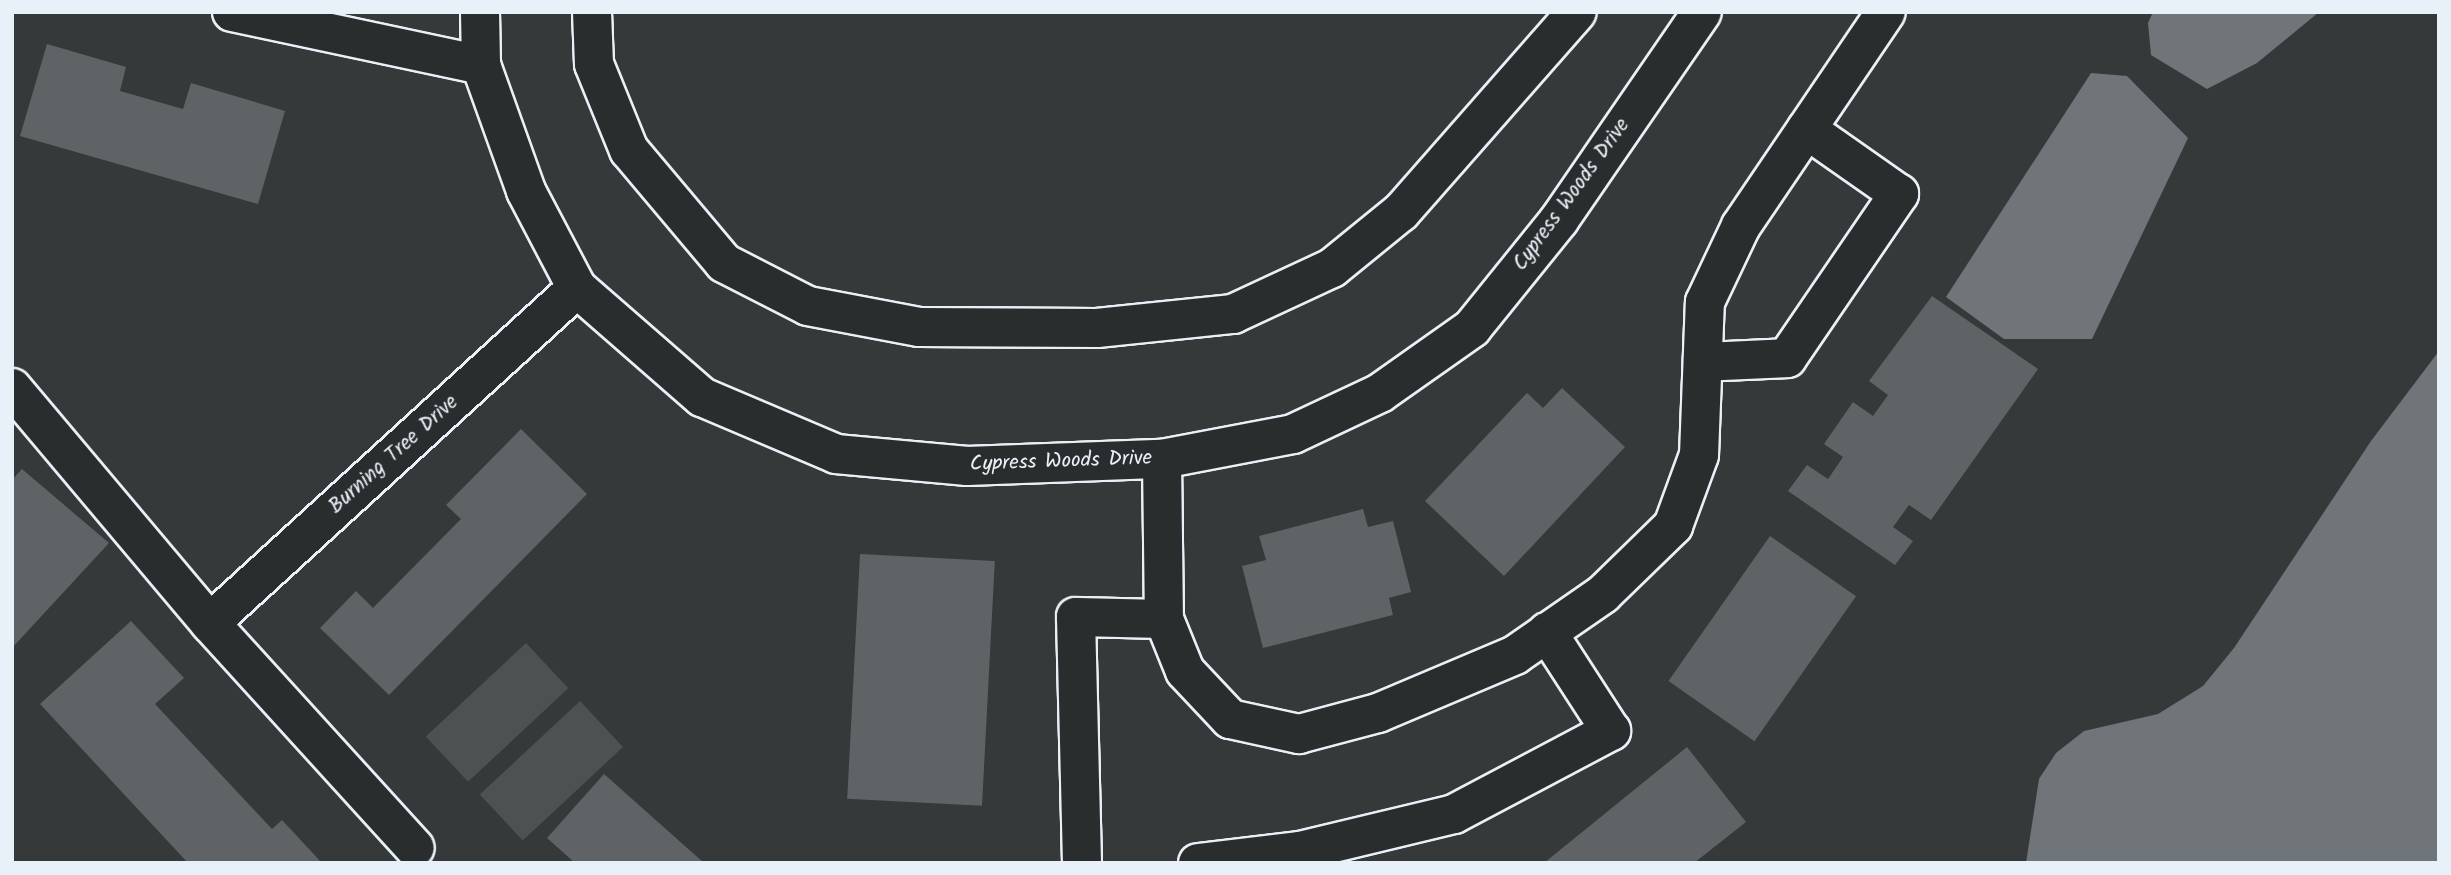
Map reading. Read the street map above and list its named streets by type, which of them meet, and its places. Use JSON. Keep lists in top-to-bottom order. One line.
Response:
{"streets":{"street":["Cypress Woods Drive","Burning Tree Drive"]},"crossings":[["Cypress Woods Drive","Burning Tree Drive"]]}
